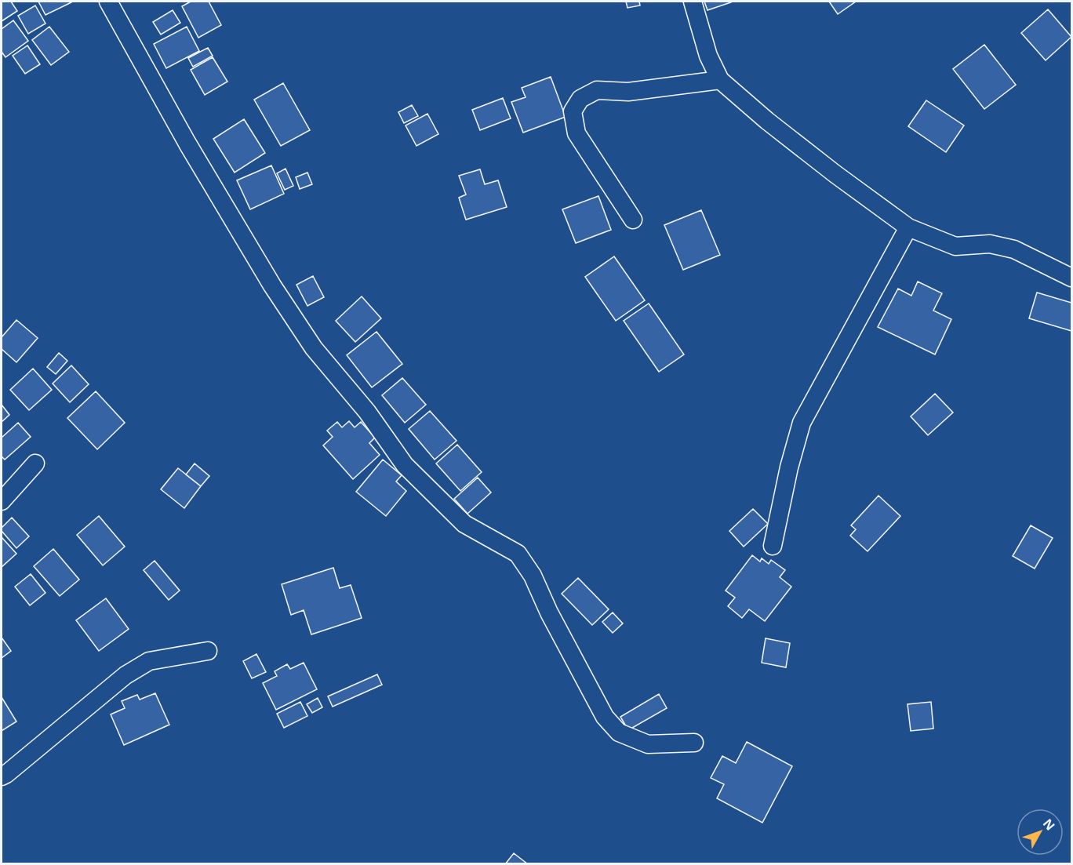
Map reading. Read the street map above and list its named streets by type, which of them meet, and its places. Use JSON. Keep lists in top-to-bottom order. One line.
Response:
{"north":"top right"}
